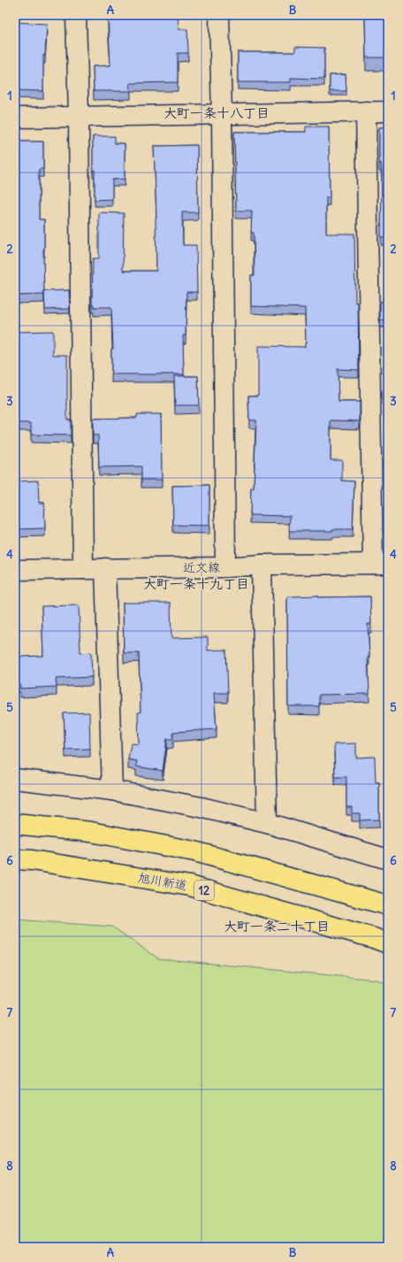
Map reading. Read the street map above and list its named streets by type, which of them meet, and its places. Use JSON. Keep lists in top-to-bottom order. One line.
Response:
{"streets":{"highway":["旭川新道","12"],"street":["近文線"]},"districts":["大町一条十八丁目","大町一条十九丁目","大町一条二十丁目"],"grid":{"columns":["A","B"],"rows":["1","2","3","4","5","6","7","8"]}}
